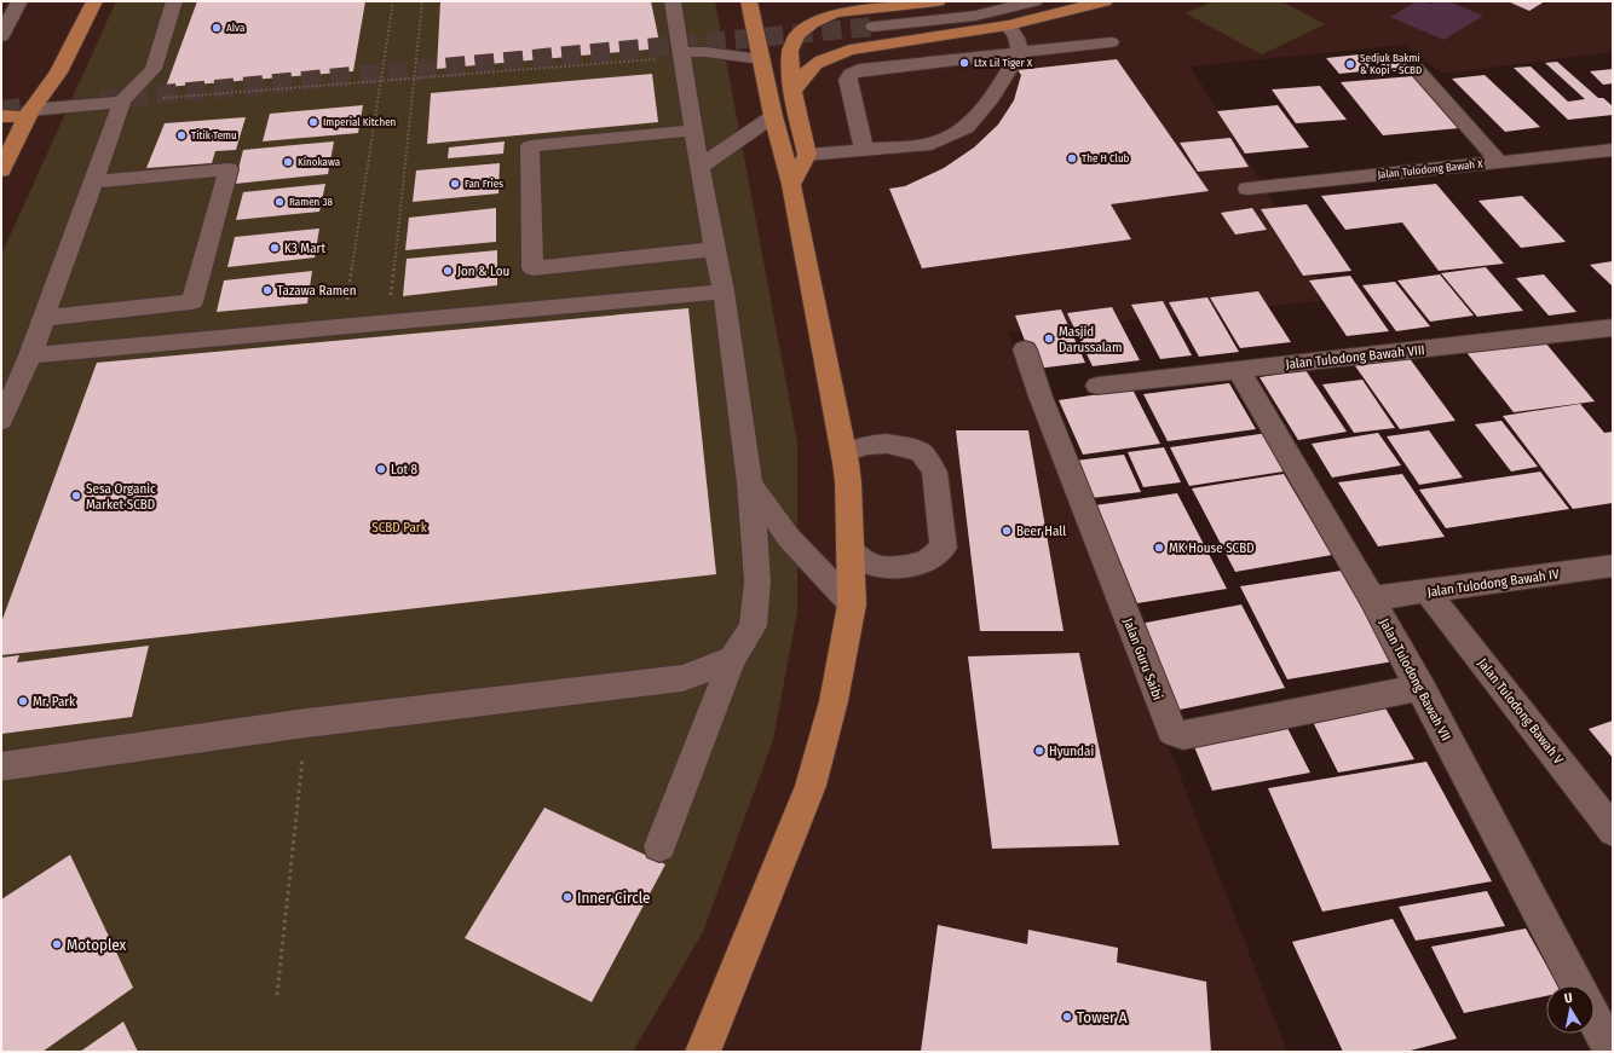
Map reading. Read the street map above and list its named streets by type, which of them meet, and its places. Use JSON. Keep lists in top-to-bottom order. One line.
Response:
{"streets":{"street":["Jalan Tulodong Bawah X","Jalan Tulodong Bawah VIII","Jalan Tulodong Bawah IV","Jalan Guru Saibi","Jalan Tulodong Bawah VII","Jalan Tulodong Bawah V"]},"crossings":[["Jalan Tulodong Bawah VIII","Jalan Tulodong Bawah VII"],["Jalan Tulodong Bawah IV","Jalan Tulodong Bawah VII"],["Jalan Tulodong Bawah IV","Jalan Tulodong Bawah V"],["Jalan Guru Saibi","Jalan Tulodong Bawah VII"]],"parks":["SCBD Park"],"places":["Alva","Ltx Lil Tiger X","Sedjuk Bakmi & Kopi - SCBD","Imperial Kitchen","Titik Temu","The H Club","Kinokawa","Fan Fries","Ramen 38","K3 Mart","Jon & Lou","Tazawa Ramen","Masjid Darussalam","Lot 8","Sesa Organic Market SCBD","Beer Hall","MK House SCBD","Mr. Park","Hyundai","Inner Circle","Motoplex","Tower A"],"north":"top"}
